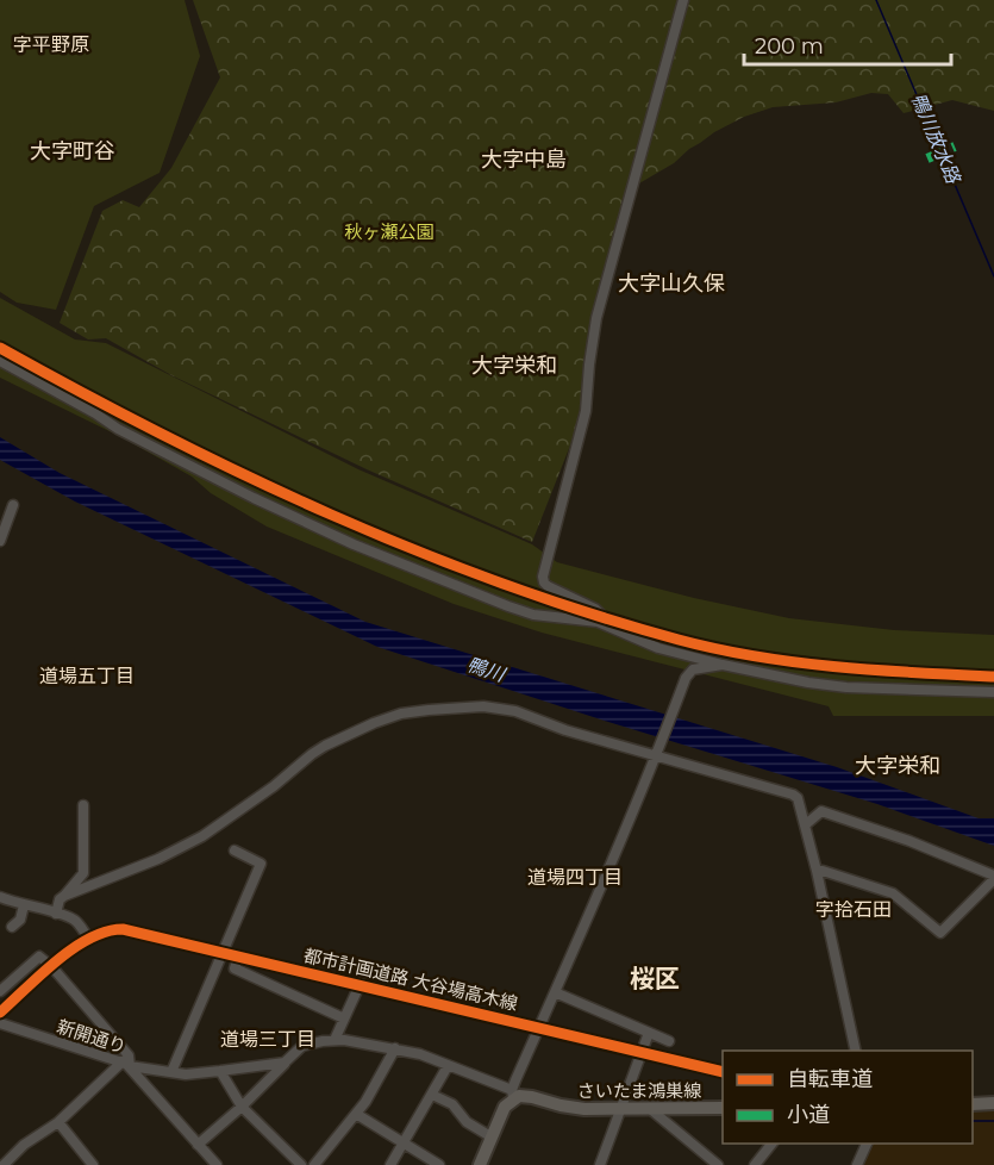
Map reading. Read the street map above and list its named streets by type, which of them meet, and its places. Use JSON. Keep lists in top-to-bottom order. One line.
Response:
{"streets":{"main road":["さいたま鴻巣線"],"street":["都市計画道路 大谷場高木線","新開通り"]},"districts":["字平野原","大字町谷","大字中島","大字山久保","大字栄和","道場五丁目","大字栄和","道場四丁目","字拾石田","桜区","道場三丁目"],"water":["鴨川放水路","鴨川"],"parks":["秋ヶ瀬公園"],"legend":["自転車道","小道"],"scale_bar":"200 m"}
